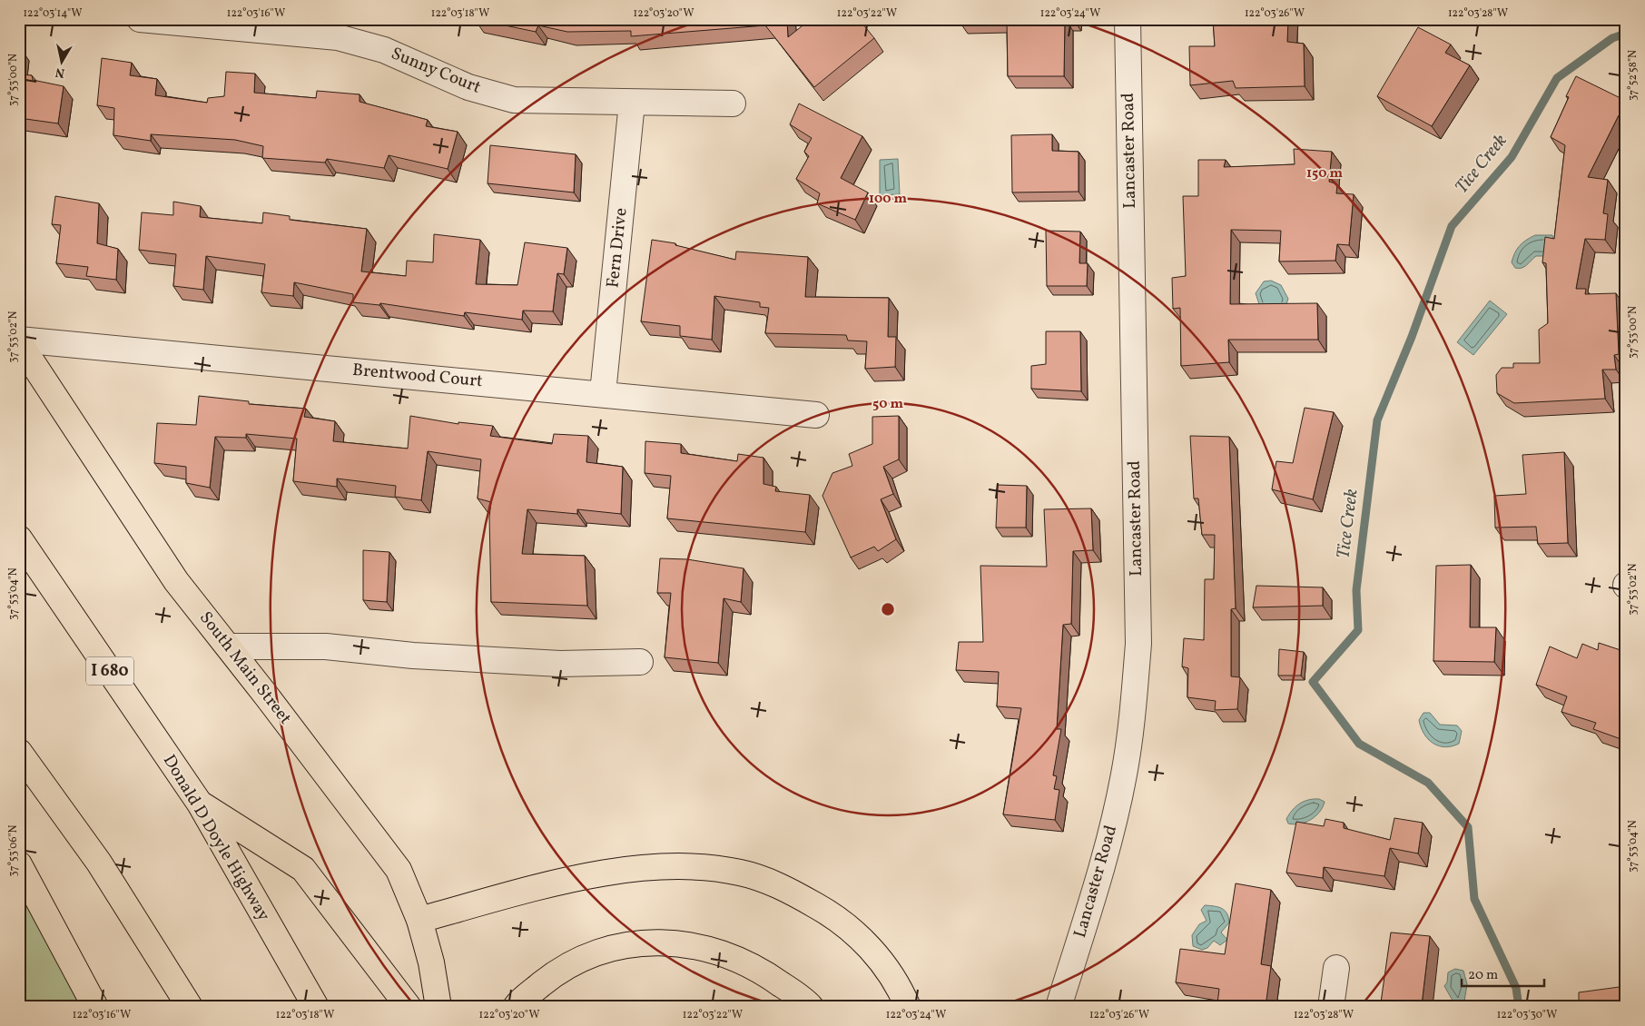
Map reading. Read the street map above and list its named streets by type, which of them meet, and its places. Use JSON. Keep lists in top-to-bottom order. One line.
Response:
{"streets":{"main road":["South Main Street","I 680","Donald D Doyle Highway"],"street":["Sunny Court","Lancaster Road","Fern Drive","Brentwood Court"]},"crossings":[["Sunny Court","Fern Drive"],["Fern Drive","Brentwood Court"],["Brentwood Court","South Main Street"]],"water":["Tice Creek"],"scale_bar":"20 m","north":"bottom","coordinates":["122°03'14\"W","122°03'16\"W","122°03'18\"W","122°03'20\"W","122°03'22\"W","122°03'24\"W","122°03'26\"W","122°03'28\"W","37°52'58\"N","37°53'00\"N","37°53'02\"N","37°53'04\"N","37°53'06\"N","122°03'30\"W"],"rings":["150 m","100 m","50 m"]}
